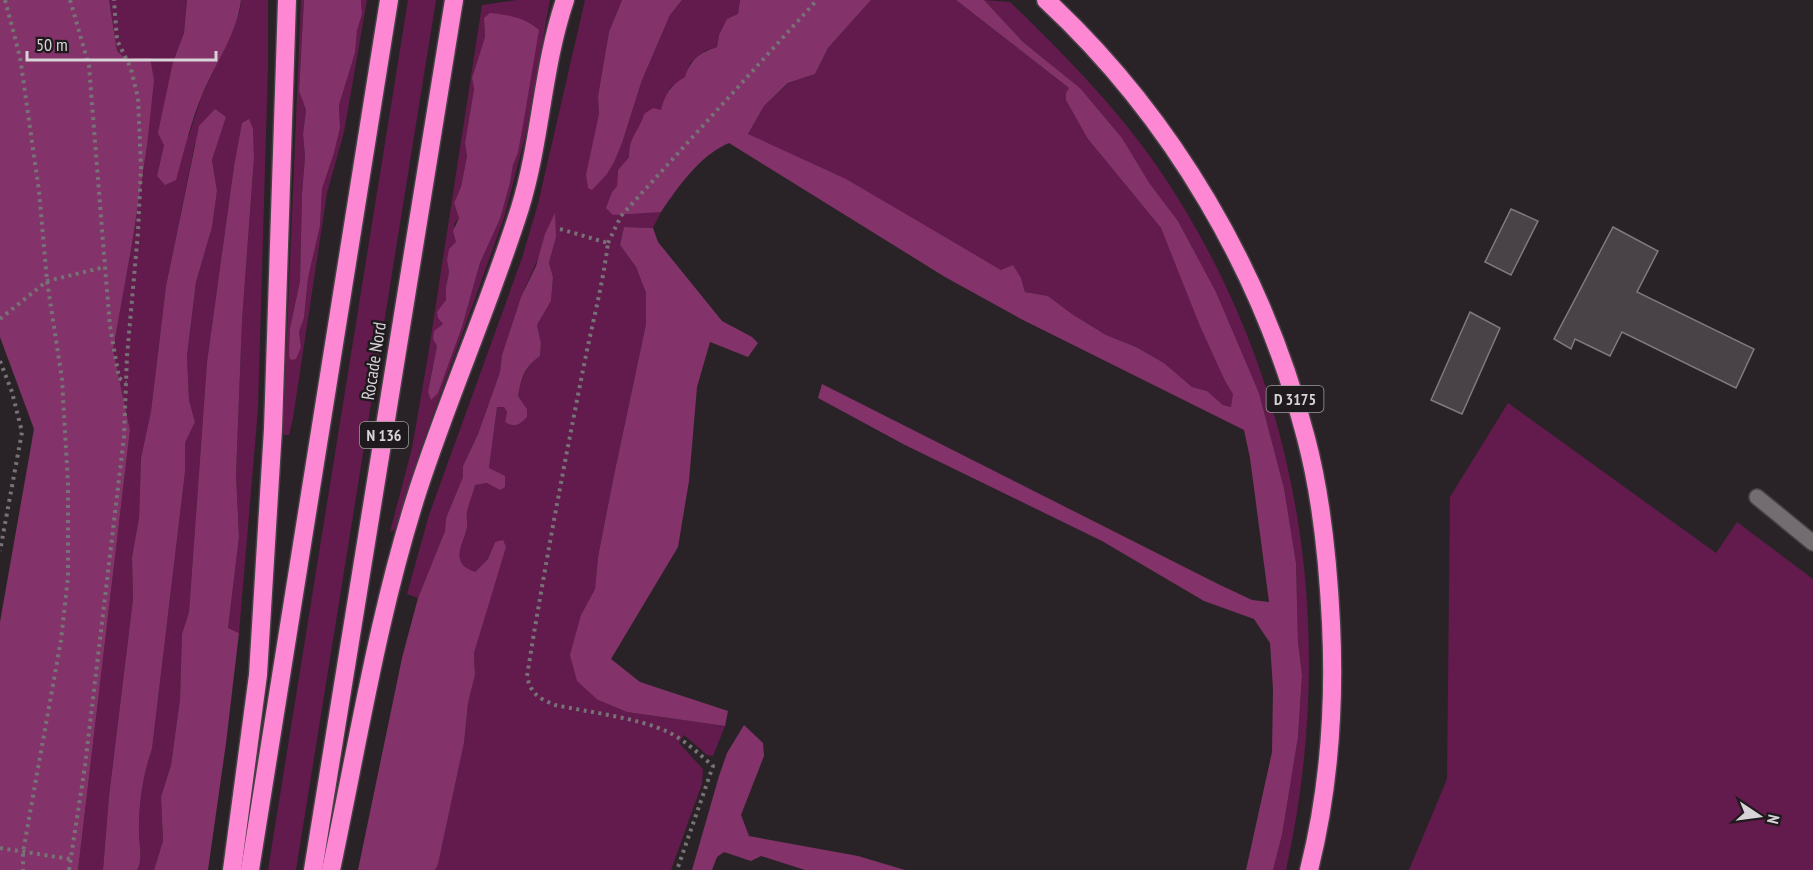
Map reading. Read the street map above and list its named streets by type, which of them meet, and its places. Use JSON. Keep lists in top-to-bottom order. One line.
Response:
{"streets":{"highway":["Rocade Nord","D 3175","N 136"]},"scale_bar":"50 m","north":"right"}
